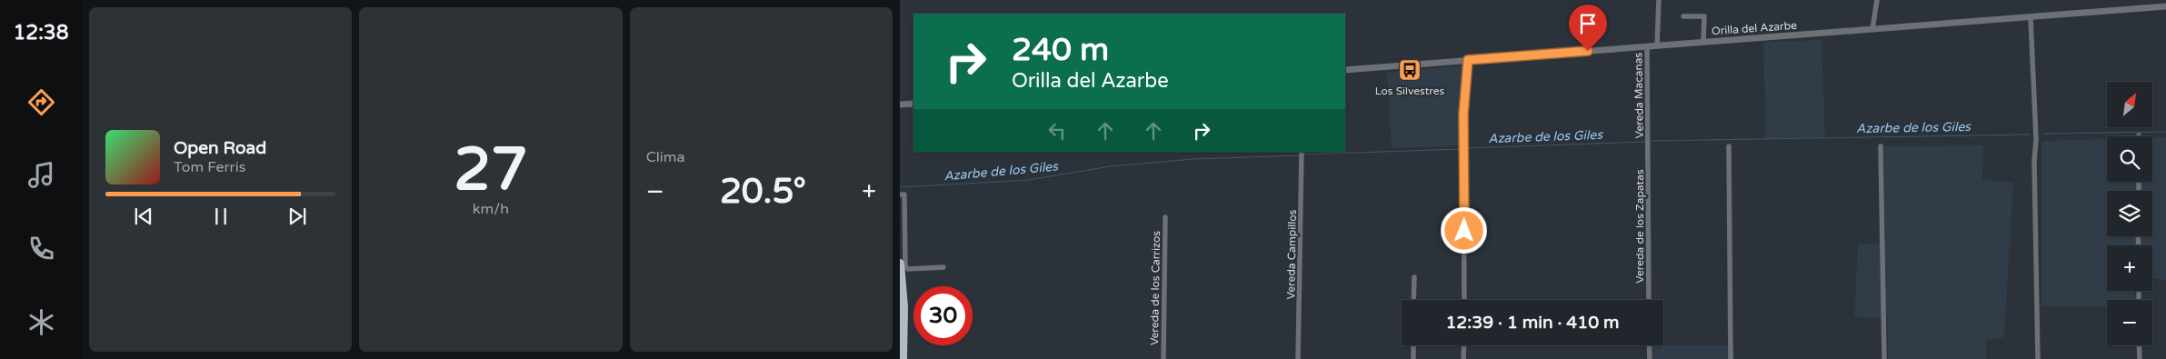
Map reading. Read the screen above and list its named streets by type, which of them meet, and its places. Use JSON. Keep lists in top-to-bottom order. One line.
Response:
{"streets":{"street":["Orilla del Azarbe","Vereda Macanas","Vereda de los Zapatas","Vereda Campillos","Vereda de los Carrizos"]},"crossings":[["Orilla del Azarbe","Vereda Macanas"],["Vereda Macanas","Vereda de los Zapatas"]],"water":["Azarbe de los Giles"],"places":{"bus stop":["Los Silvestres"]},"north":"top right","page":{"tabs":"12:38","tile":[["27","km/h"],"Clima"],"turn":["240 m","Orilla del Azarbe"],"map_buttons":["+","−"],"song":["Open Road","Tom Ferris"],"heat":["−","20.5°","+"],"limit":"30","trip":"12:39 · 1 min · 410 m"}}
